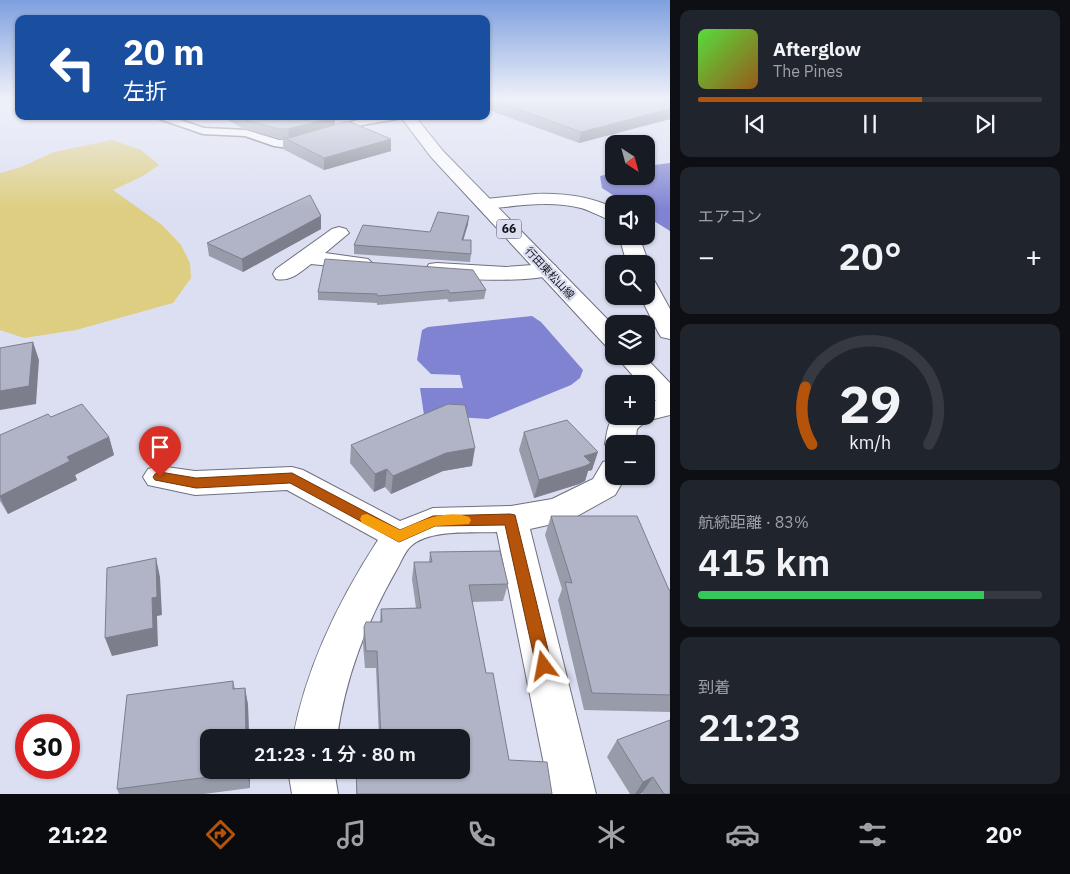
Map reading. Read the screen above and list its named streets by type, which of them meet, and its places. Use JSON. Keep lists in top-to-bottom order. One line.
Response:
{"streets":{"street":["66","行田東松山線"]},"north":"bottom right","page":{"turn":["20 m","左折"],"song":["Afterglow","The Pines"],"map_buttons":["+","−"],"tile":["エアコン",["航続距離 · 83%","415 km"],["到着","21:23"]],"heat":["−","20°","+"],"limit":"30","trip":"21:23 · 1 分 · 80 m","tabs":["21:22","20°"],"gauge":["29","km/h"]}}
